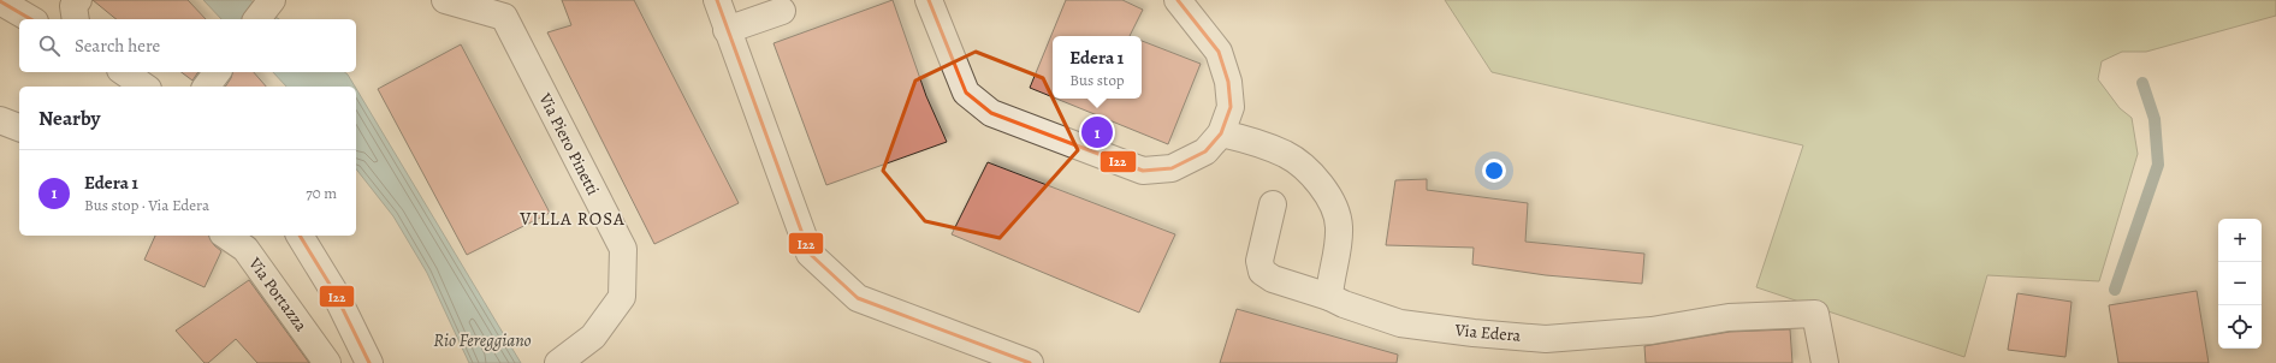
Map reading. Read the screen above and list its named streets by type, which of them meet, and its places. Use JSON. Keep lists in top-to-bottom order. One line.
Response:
{"streets":{"street":["Via Piero Pinetti","Via Portazza","Via Edera"]},"districts":["VILLA ROSA"],"water":["Rio Fereggiano"],"lines":["transit line I22"],"page":{"search":"Search here","popup":["Edera 1","Bus stop"],"heading":"Nearby","pins":"1","list":[{"mark":"1","name":"Edera 1","note":"Bus stop · Via Edera","value":"70 m"}],"map_buttons":["+","−"]}}
